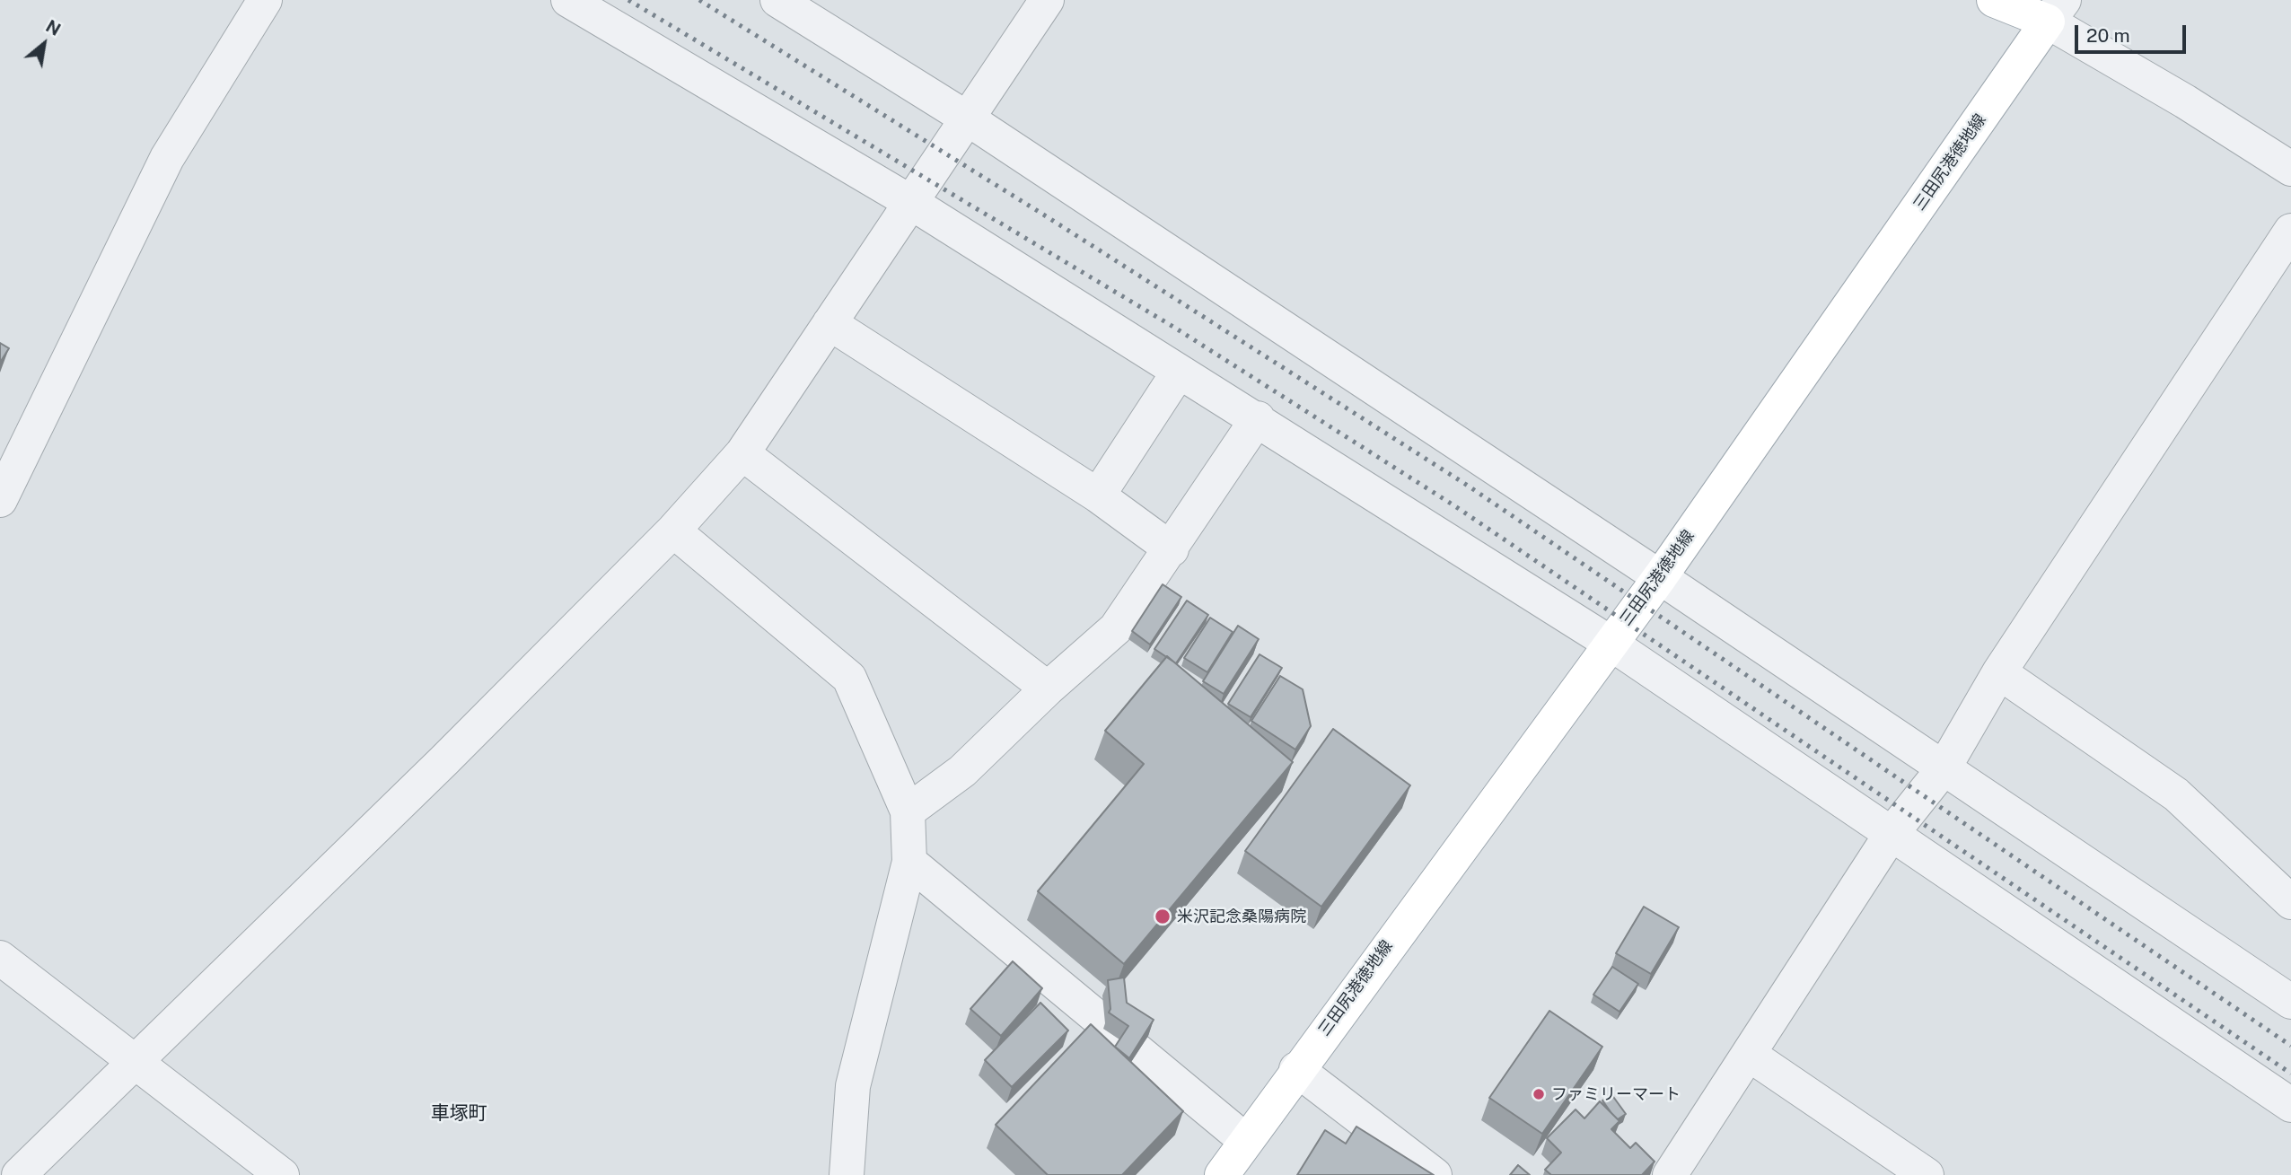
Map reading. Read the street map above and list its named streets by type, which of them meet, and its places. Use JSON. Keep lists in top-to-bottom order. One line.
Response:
{"streets":{"main road":["三田尻港徳地線"]},"districts":["車塚町"],"places":["米沢記念桑陽病院","ファミリーマート"],"scale_bar":"20 m","north":"top right"}
